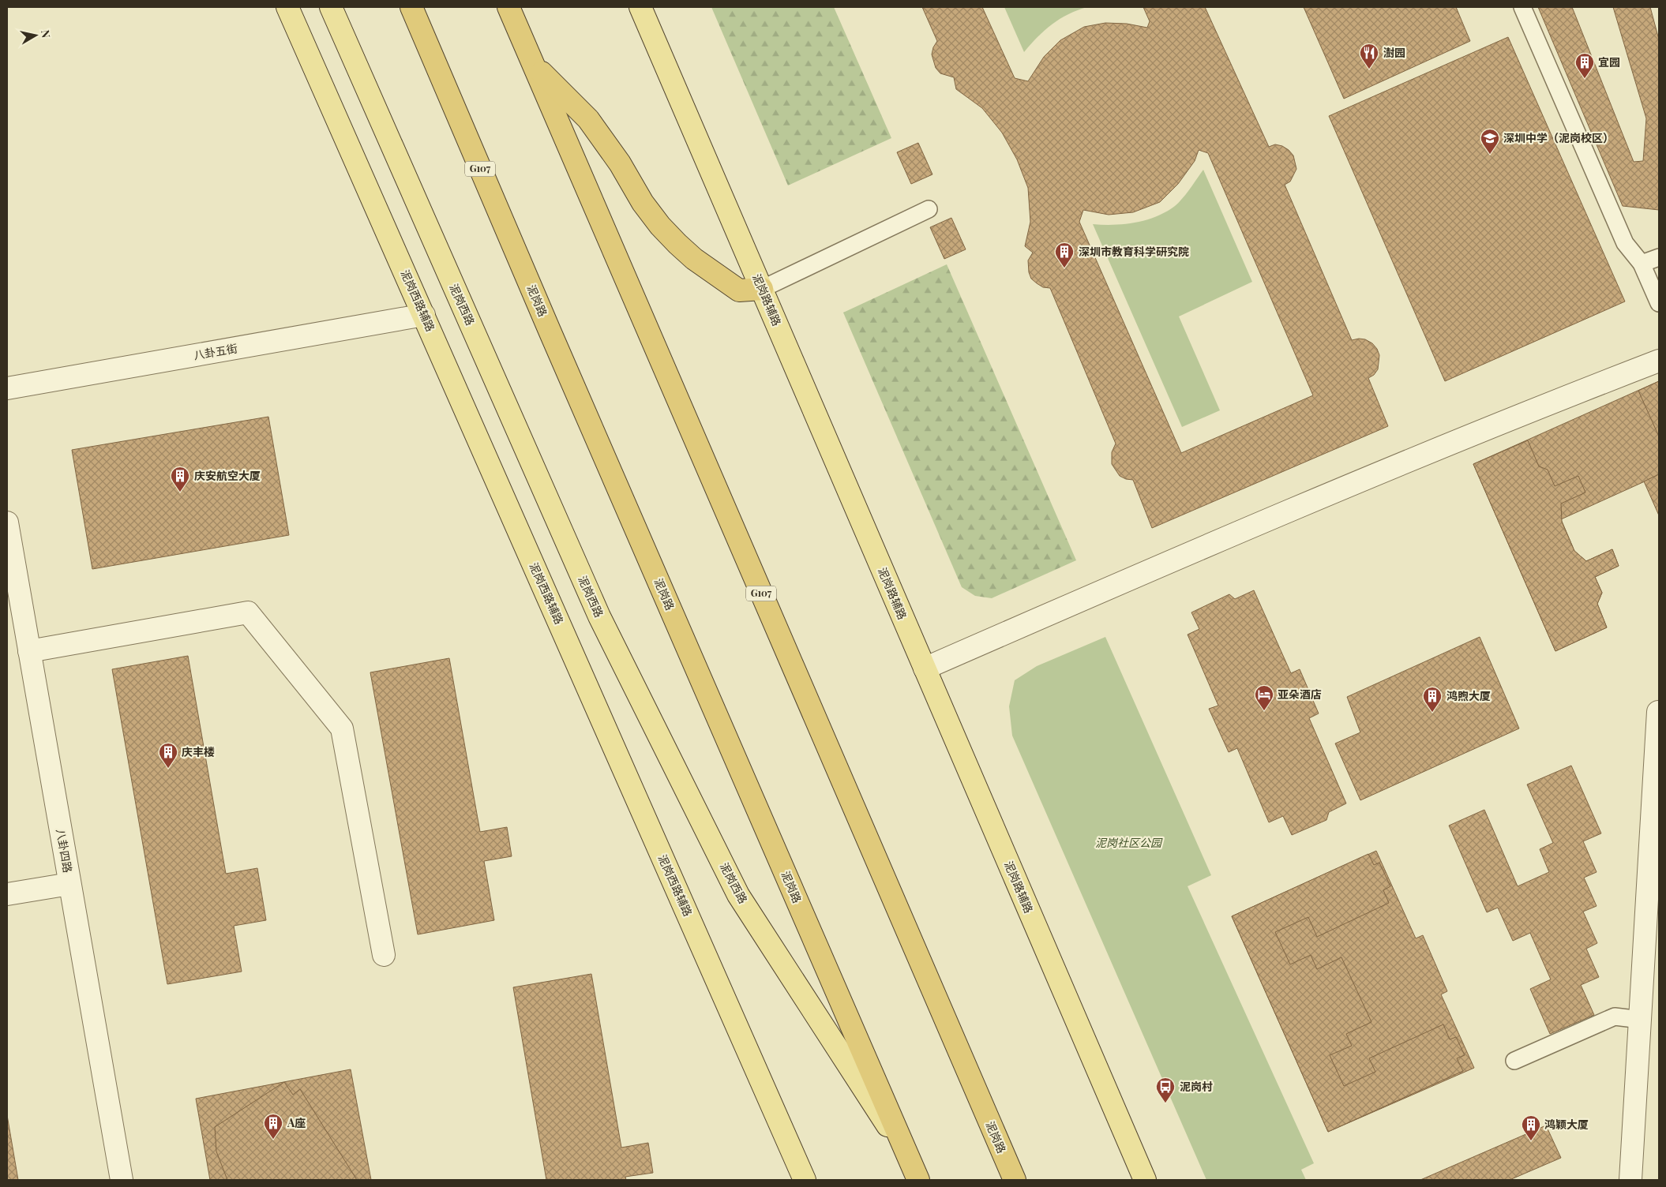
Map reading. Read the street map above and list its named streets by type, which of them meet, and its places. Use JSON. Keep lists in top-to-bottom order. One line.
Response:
{"streets":{"highway":["G107","泥岗路"],"main road":["泥岗路辅路","泥岗西路辅路","泥岗西路"],"street":["八卦五街","八卦四路"]},"crossings":[["泥岗西路辅路","八卦五街"],["泥岗路","泥岗西路"]],"parks":["泥岗社区公园"],"places":{"restaurant":["澍园"],"building":["宜园","深圳市教育科学研究院","庆安航空大厦","鸿煦大厦","庆丰楼","A座","鸿颖大厦"],"school or university":["深圳中学（泥岗校区）"],"hotel":["亚朵酒店"],"bus stop":["泥岗村"]},"north":"right"}
